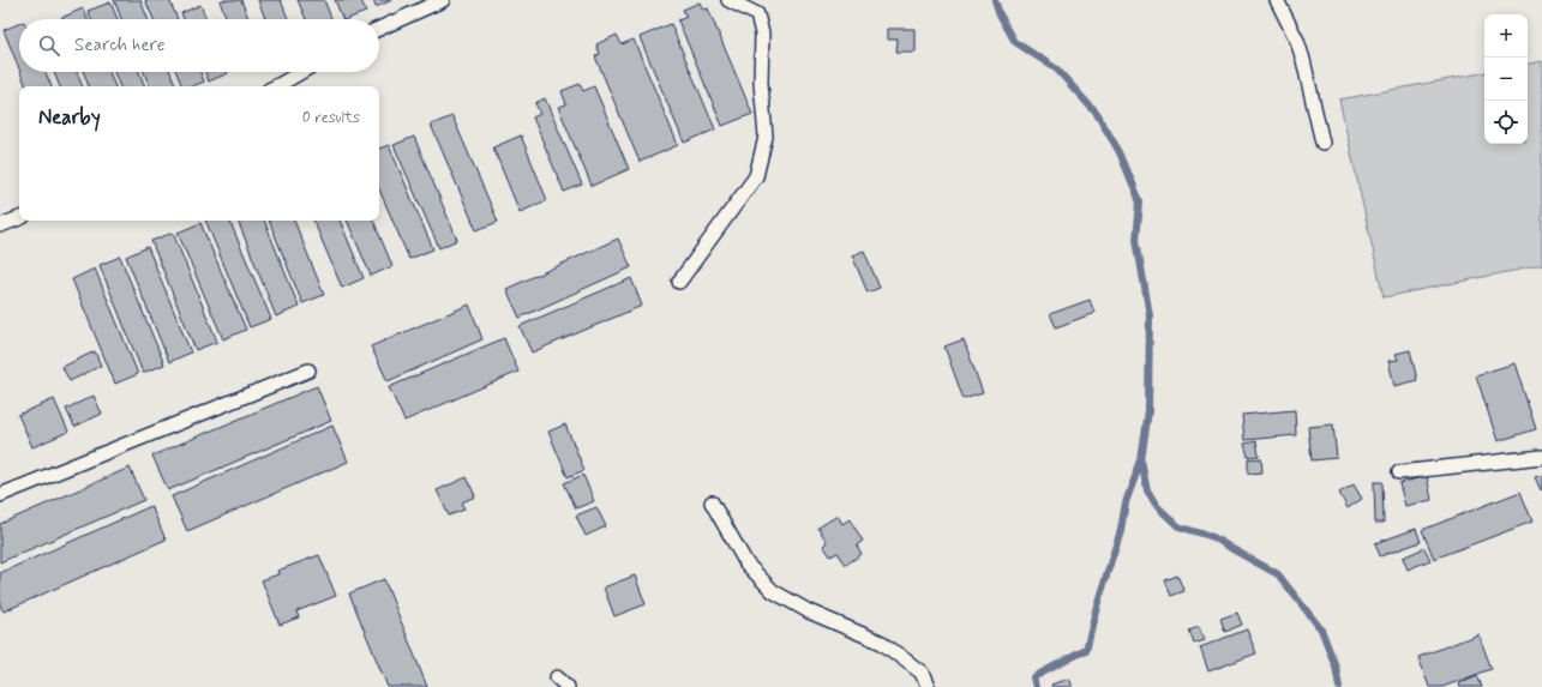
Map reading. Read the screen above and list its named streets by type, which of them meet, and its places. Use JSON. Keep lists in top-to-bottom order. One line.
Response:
{"page":{"map_buttons":["+","−"],"search":"Search here","heading":["Nearby","0 results"]}}
